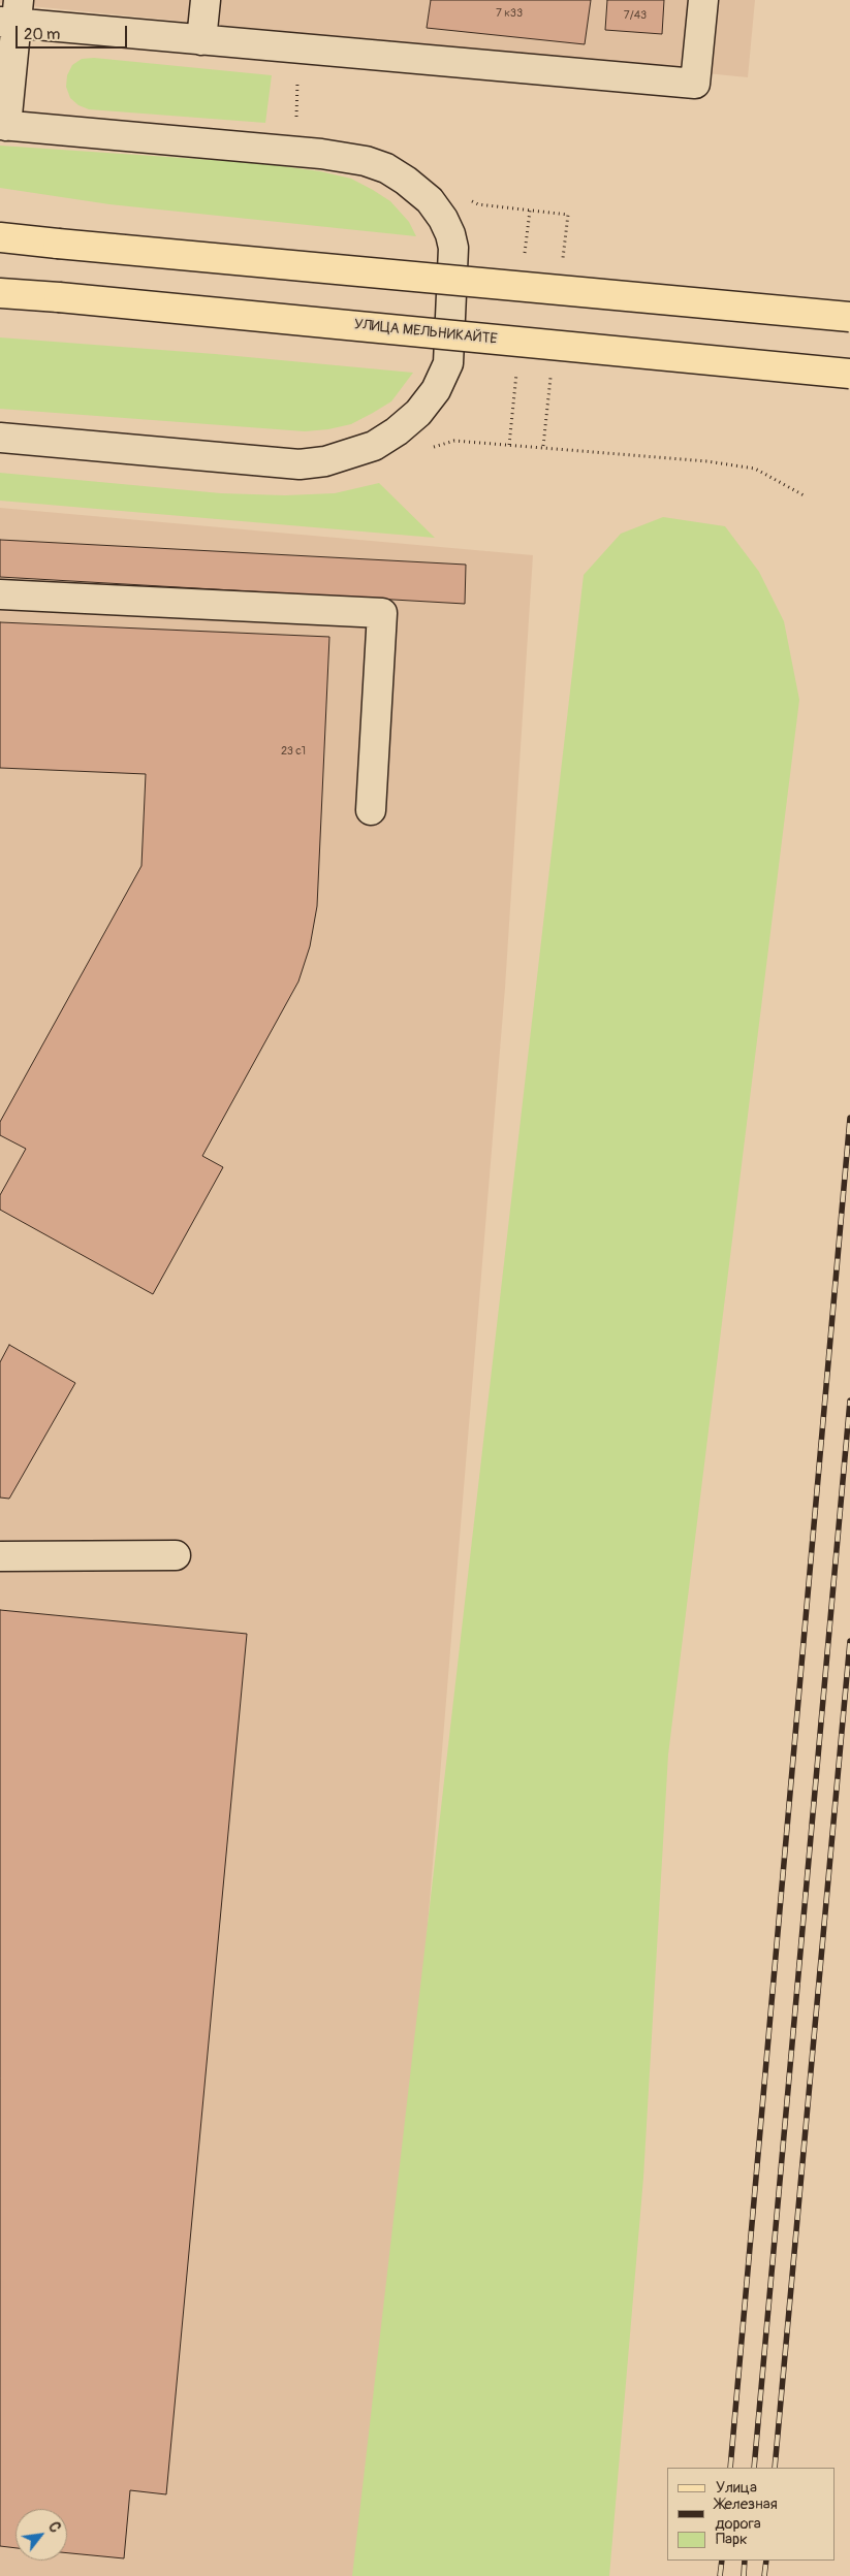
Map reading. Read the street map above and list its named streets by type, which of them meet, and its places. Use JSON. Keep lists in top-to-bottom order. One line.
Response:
{"streets":{"main road":["УЛИЦА МЕЛЬНИКАЙТЕ"]},"house_numbers":["7 к33","7/43","23 с1"],"legend":["Улица","Железная дорога","Парк"],"scale_bar":"20 m","north":"top right"}
